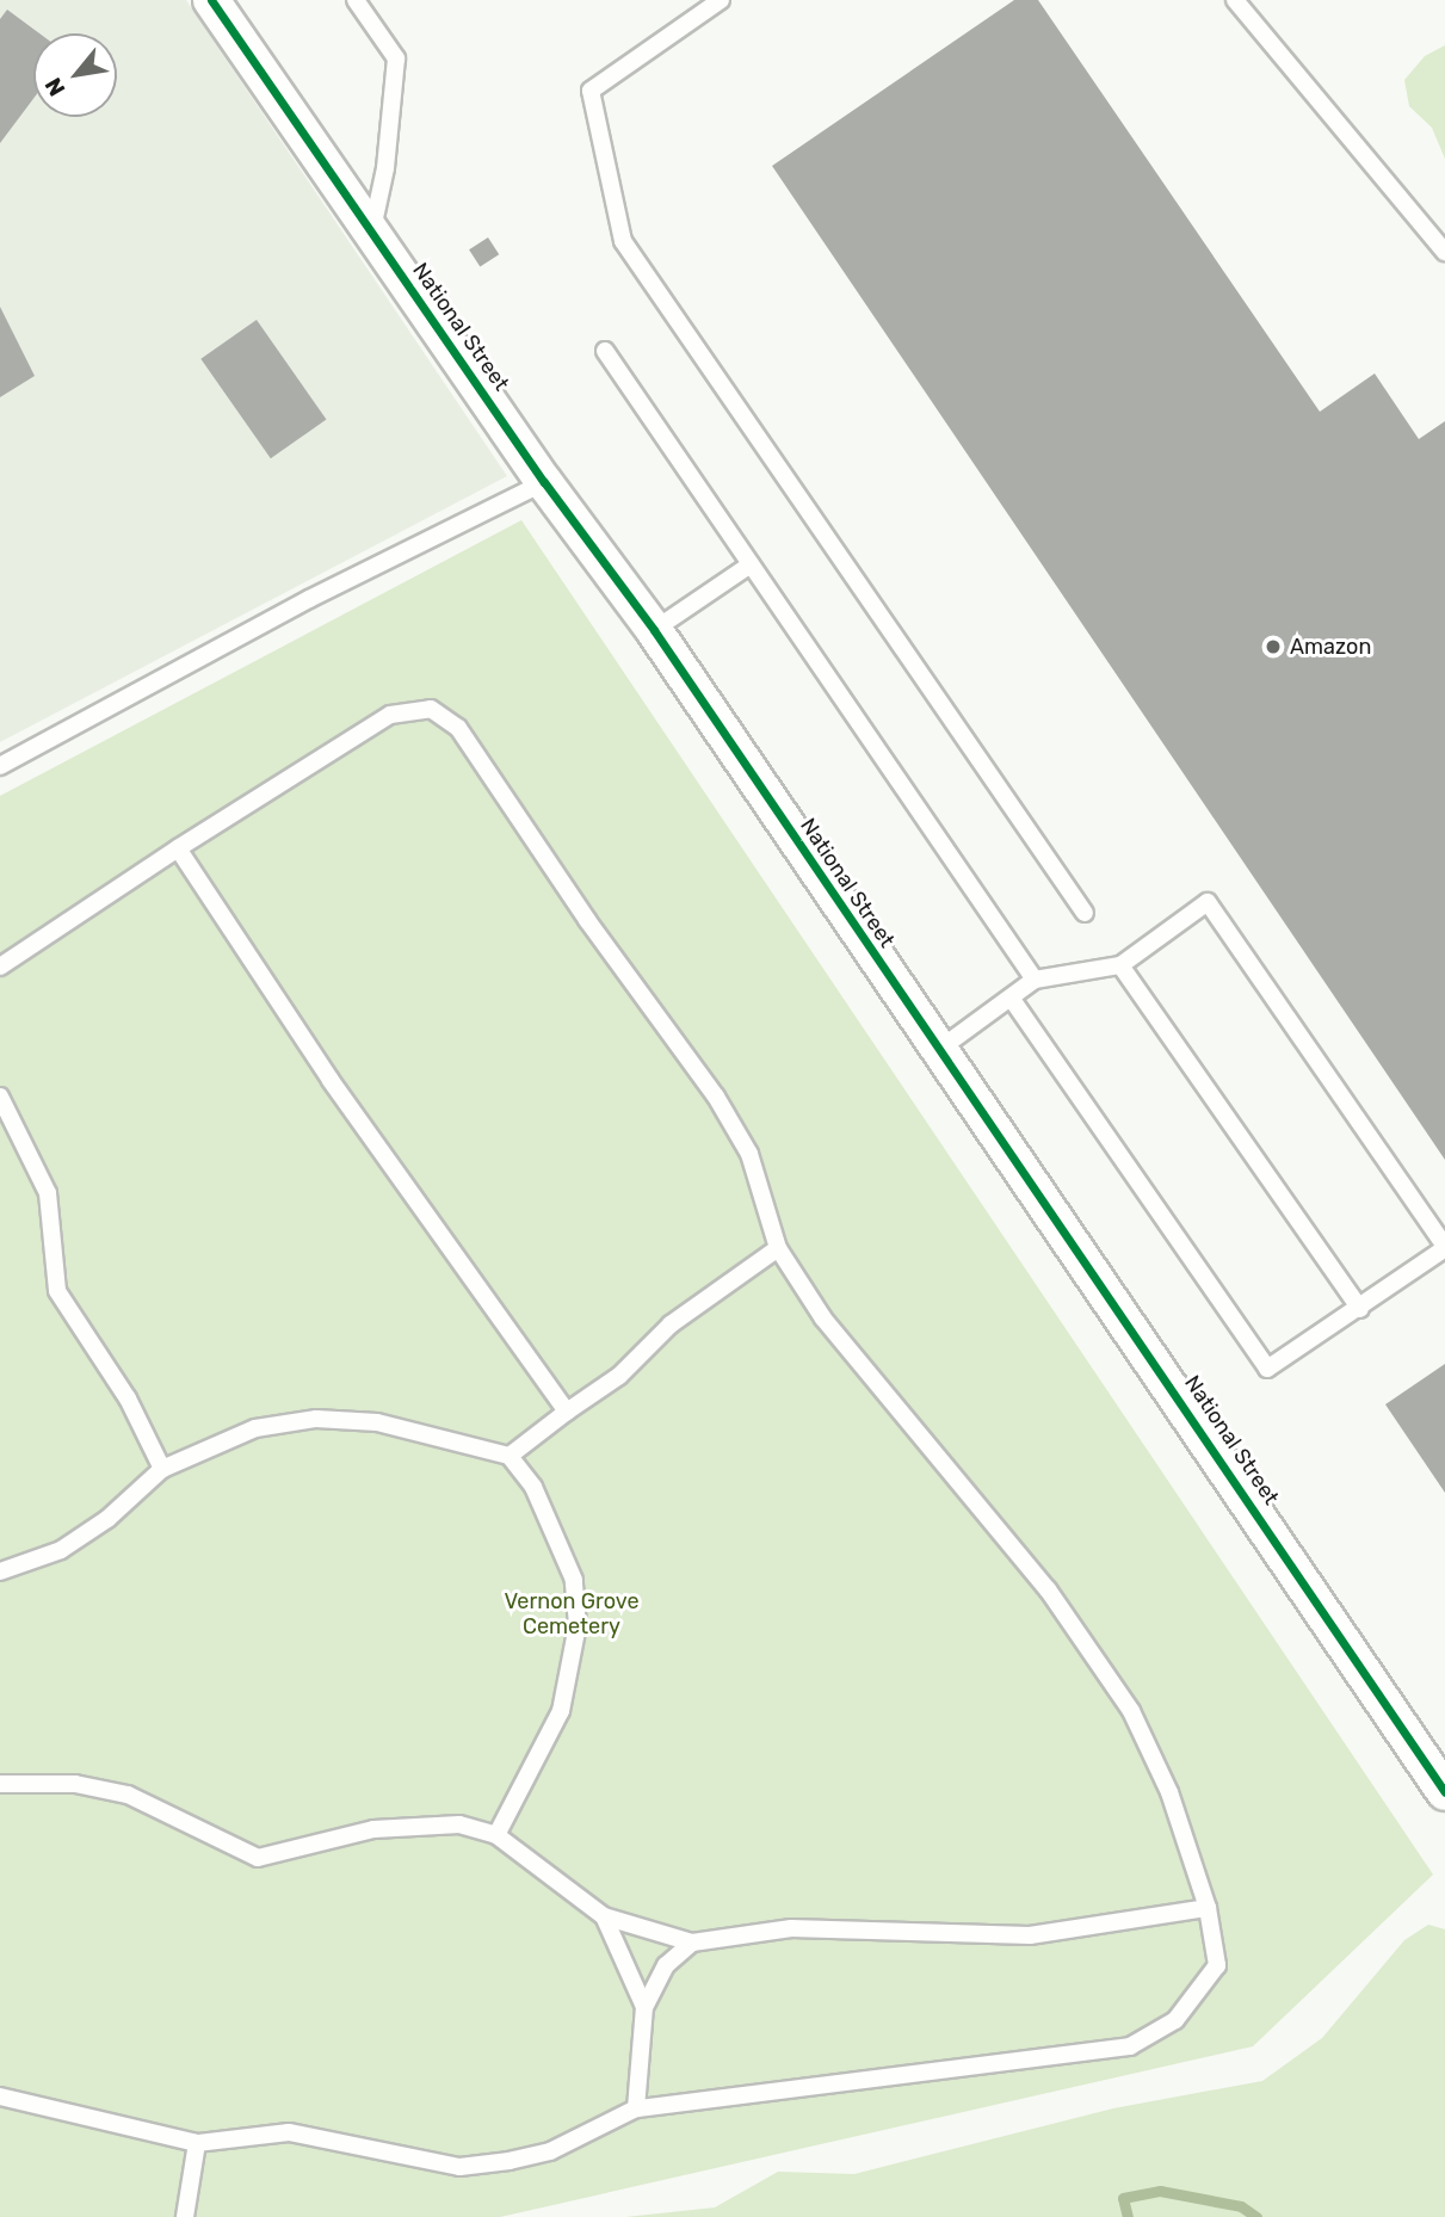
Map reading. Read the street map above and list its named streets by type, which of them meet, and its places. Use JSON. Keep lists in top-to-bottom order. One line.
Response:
{"streets":{"street":["National Street"]},"parks":["Vernon Grove Cemetery"],"places":["Amazon"],"north":"bottom left"}
